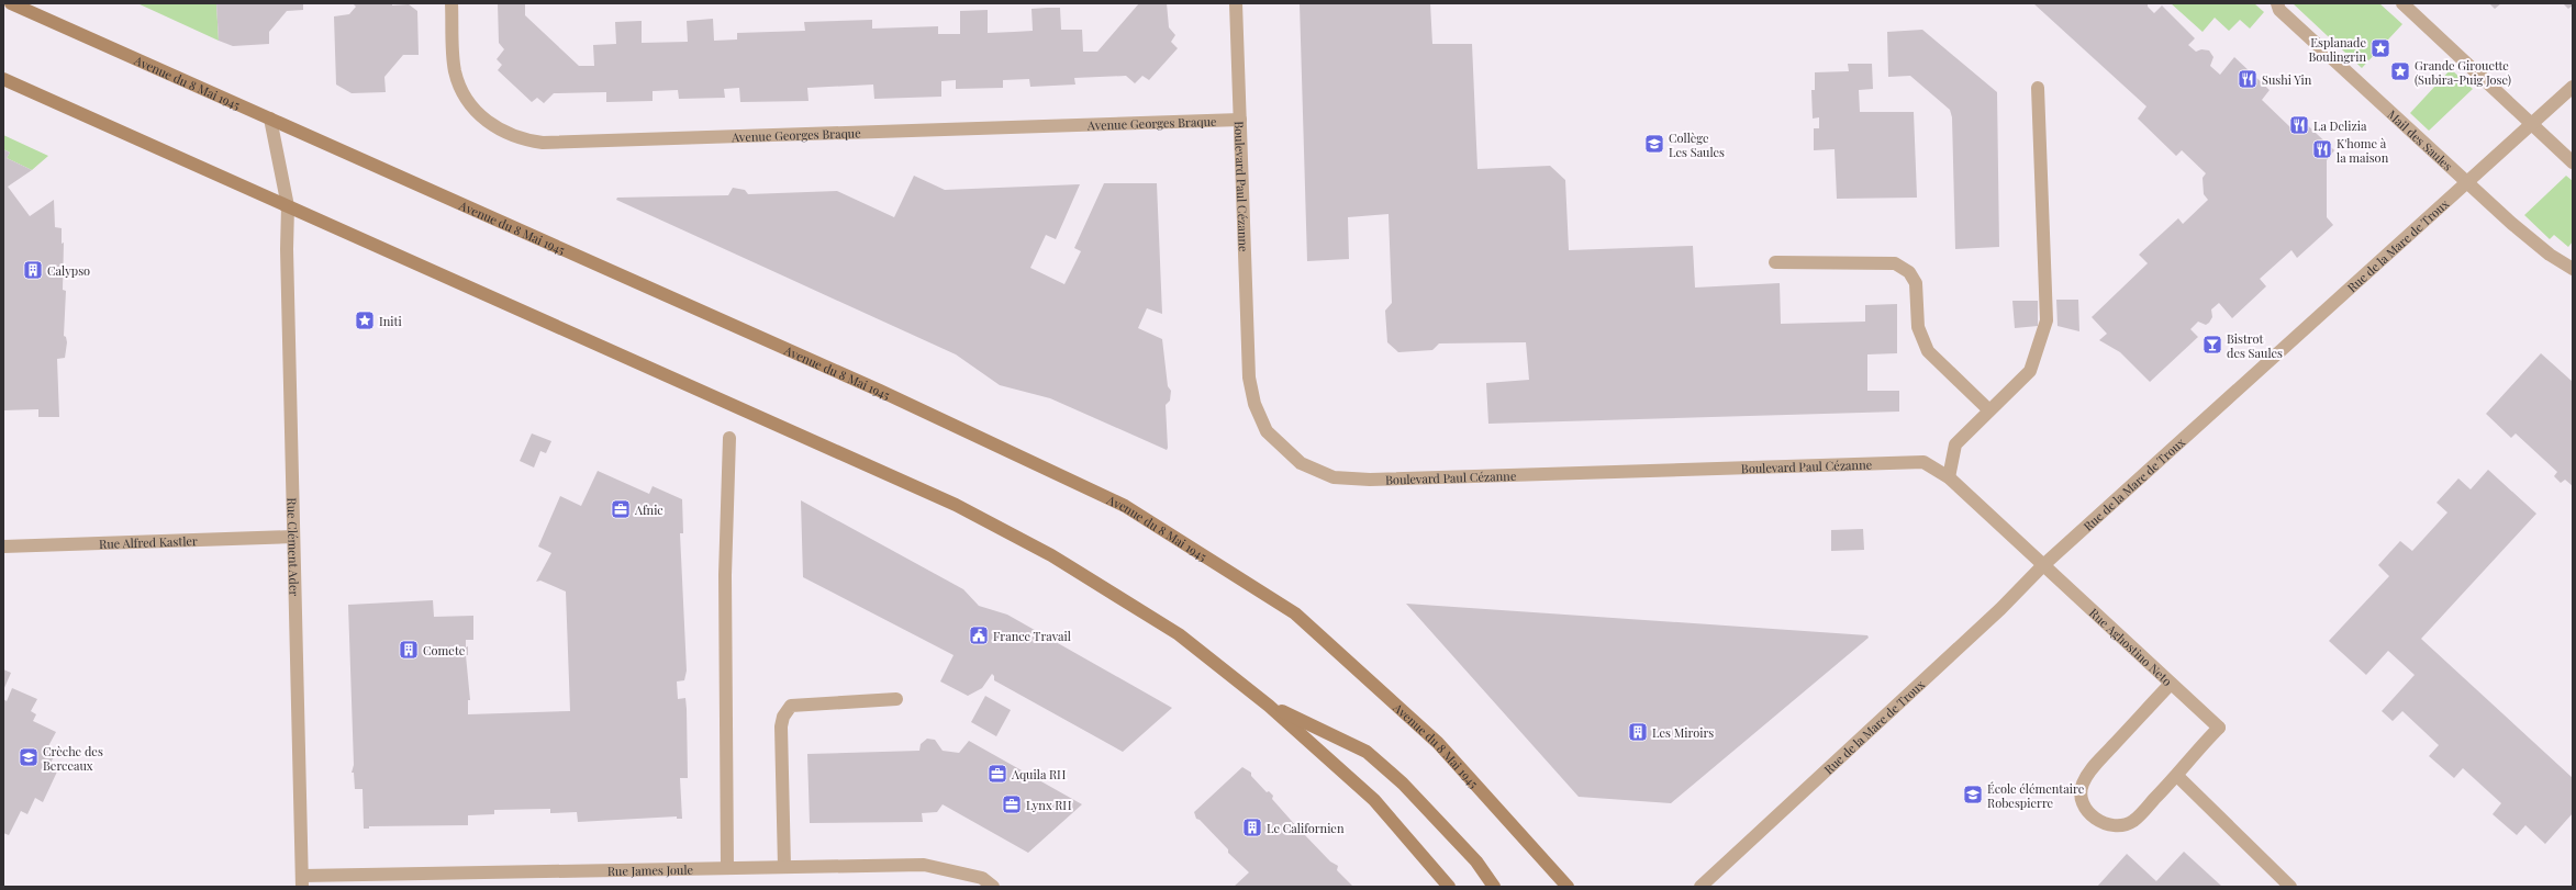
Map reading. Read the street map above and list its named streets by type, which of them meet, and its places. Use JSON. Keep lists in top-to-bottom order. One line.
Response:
{"streets":{"main road":["Avenue du 8 Mai 1945"],"street":["Avenue Georges Braque","Mail des Saules","Boulevard Paul Cézanne","Rue de la Mare de Troux","Rue Alfred Kastler","Rue Clément Ader","Rue Aghostino Neto","Rue James Joule"]},"crossings":[["Avenue du 8 Mai 1945","Rue Clément Ader"],["Avenue Georges Braque","Boulevard Paul Cézanne"],["Mail des Saules","Rue de la Mare de Troux"],["Boulevard Paul Cézanne","Rue de la Mare de Troux"],["Boulevard Paul Cézanne","Rue Aghostino Neto"],["Rue de la Mare de Troux","Rue Aghostino Neto"],["Rue Alfred Kastler","Rue Clément Ader"],["Rue Clément Ader","Rue James Joule"]],"places":{"place":["Esplanade Boulingrin","Grande Girouette (Subira-Puig Jose)","Initi"],"restaurant":["Sushi Yin","La Delizia","K'home à la maison"],"school or university":["Collège Les Saules","Crèche des Berceaux","École élémentaire Robespierre"],"building":["Calypso","Comete","Les Miroirs","Le Californien"],"bar":["Bistrot des Saules"],"office":["Afnic","Aquila RH","Lynx RH"],"public building":["France Travail"]}}
